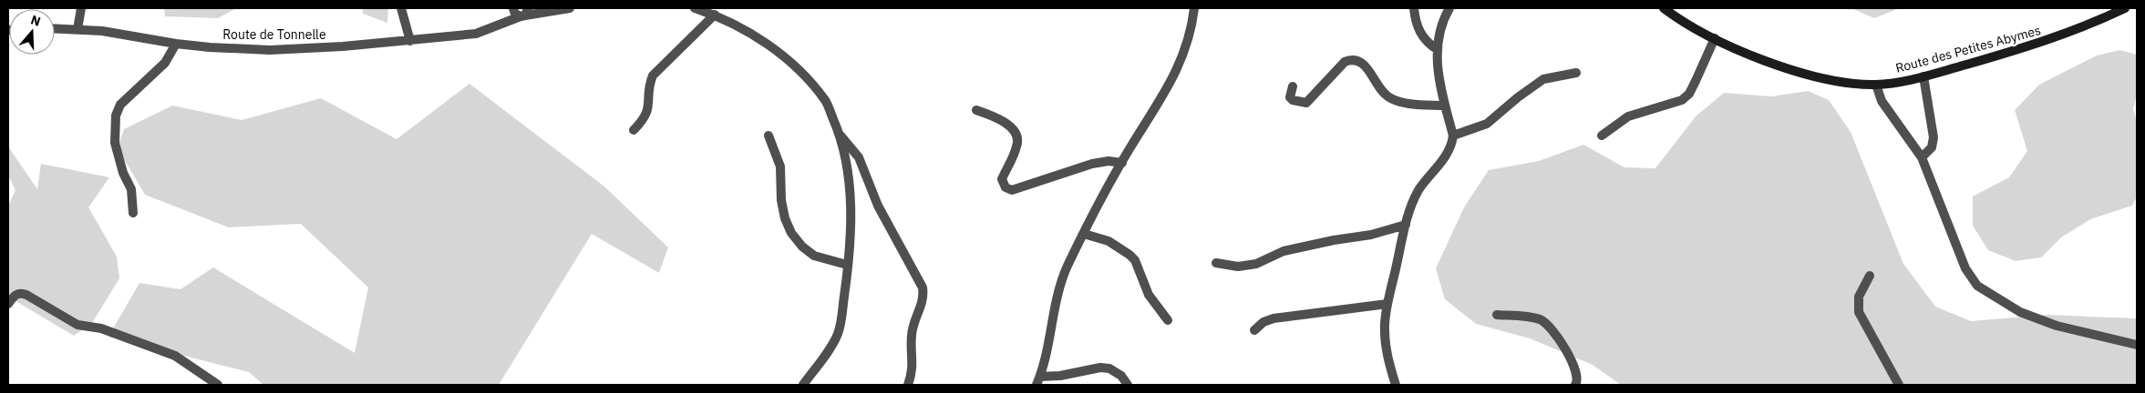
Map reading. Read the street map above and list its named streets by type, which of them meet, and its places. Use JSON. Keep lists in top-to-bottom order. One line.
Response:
{"streets":{"main road":["Route des Petites Abymes"],"street":["Route de Tonnelle"]},"north":"top"}
